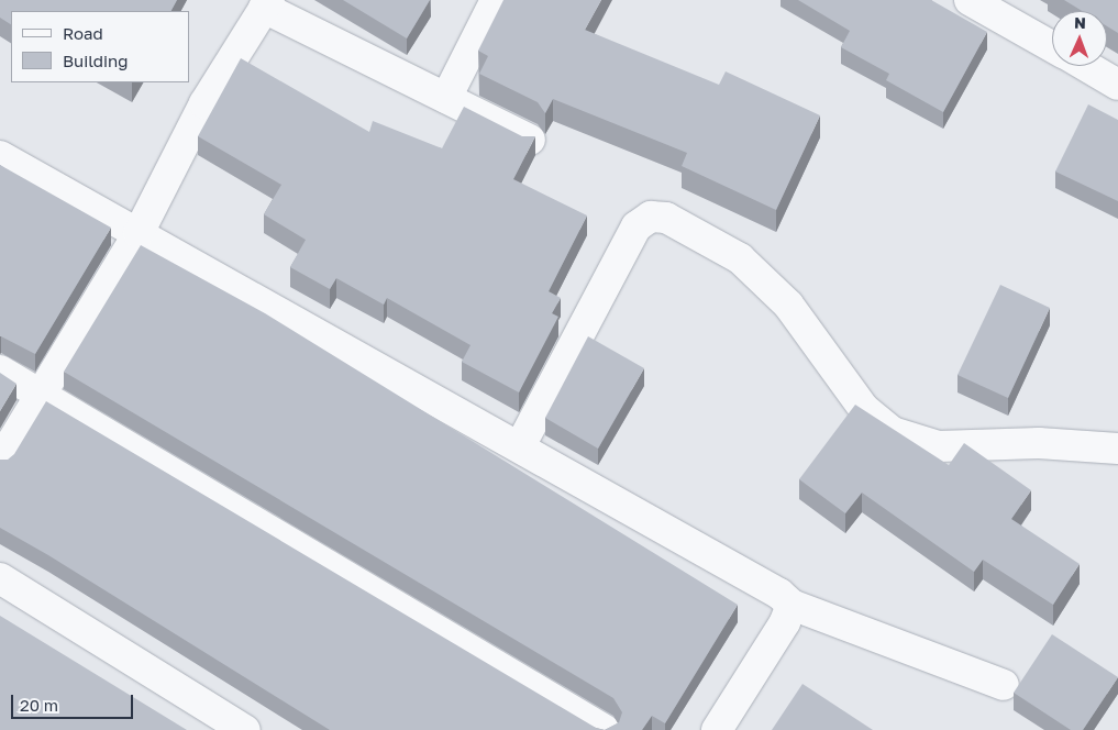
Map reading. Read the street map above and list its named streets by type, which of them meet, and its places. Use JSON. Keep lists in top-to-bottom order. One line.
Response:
{"legend":["Road","Building"],"scale_bar":"20 m","north":"top"}
